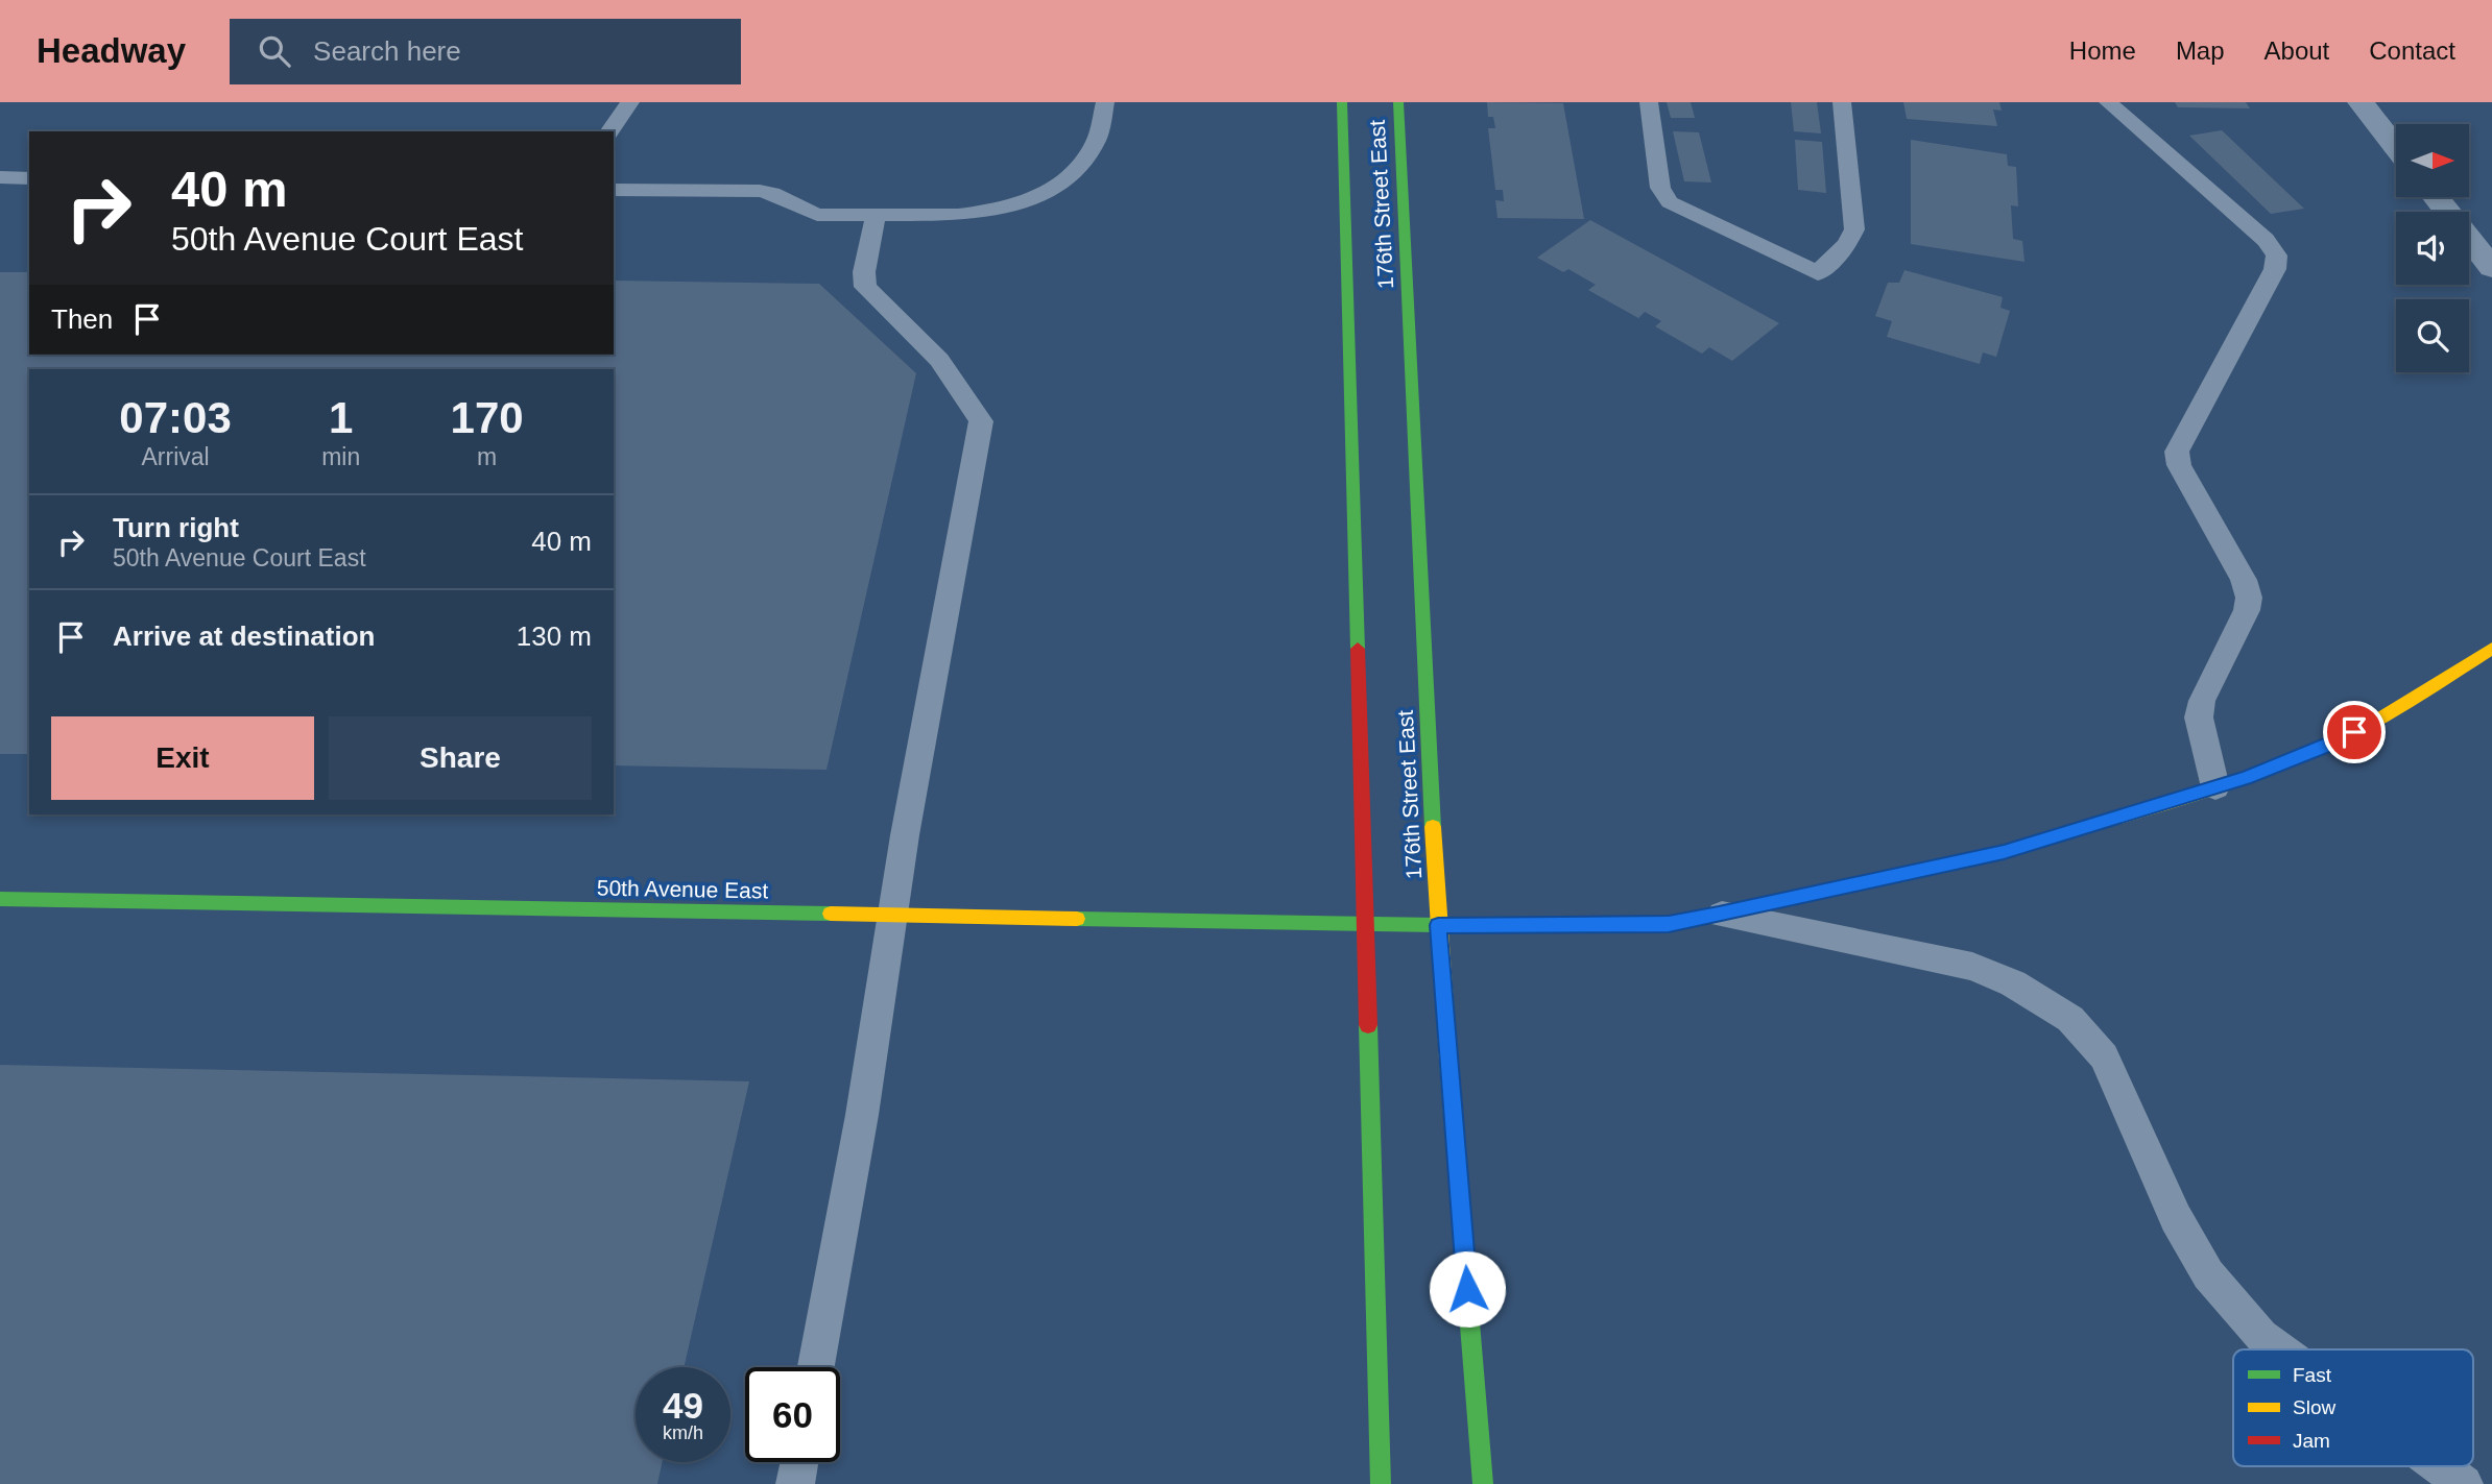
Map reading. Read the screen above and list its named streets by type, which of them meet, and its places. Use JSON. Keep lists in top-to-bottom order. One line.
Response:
{"streets":{"main road":["176th Street East","50th Avenue East"]},"crossings":[["176th Street East","50th Avenue East"]],"legend":["Fast","Slow","Jam"],"north":"right","page":{"header":"Headway","search":"Search here","nav":["Home","Map","About","Contact"],"turn":["40 m","50th Avenue Court East"],"then":"Then","eta":["07:03","Arrival","1","min","170","m"],"list":[{"name":"Turn right","note":"50th Avenue Court East","value":"40 m"},{"name":"Arrive at destination","value":"130 m"}],"buttons":["Exit","Share"],"speed":"49 km/h","limit":"60"}}
